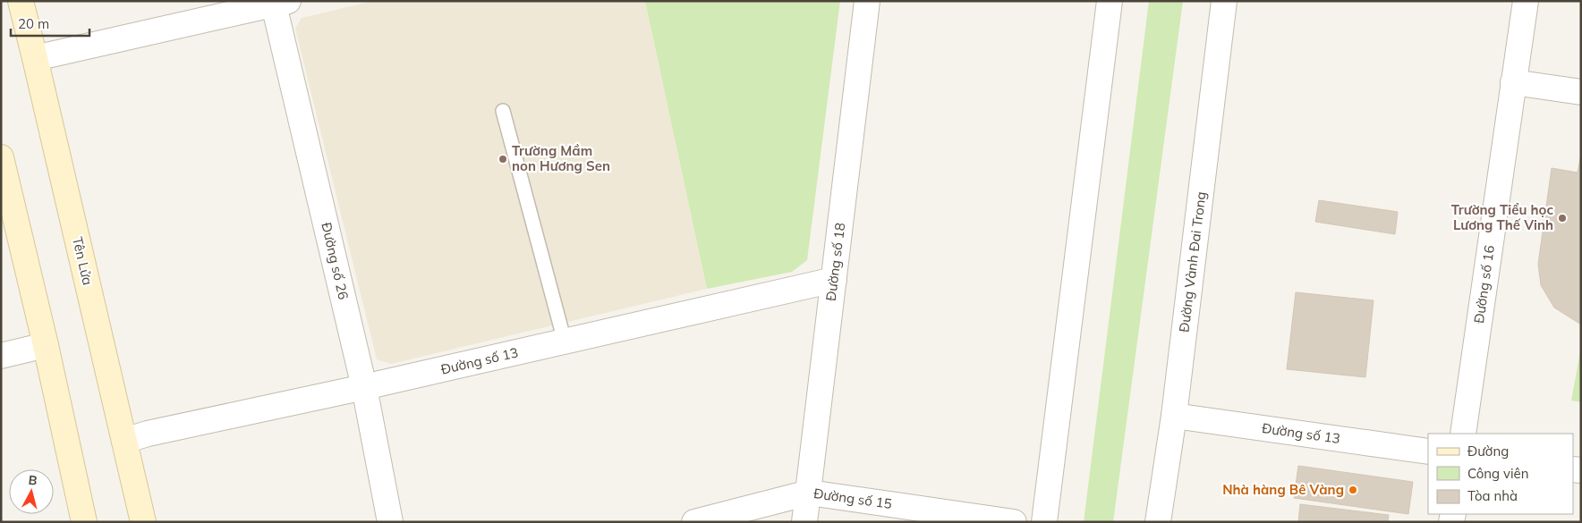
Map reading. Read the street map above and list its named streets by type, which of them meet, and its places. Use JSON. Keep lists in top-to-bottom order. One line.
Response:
{"streets":{"main road":["Tên Lửa"],"street":["Đường số 26","Đường số 18","Đường Vành Đai Trong","Đường số 16","Đường số 13","Đường số 15"]},"crossings":[["Tên Lửa","Đường số 13"],["Đường số 26","Đường số 13"],["Đường số 18","Đường số 13"],["Đường số 18","Đường số 15"],["Đường Vành Đai Trong","Đường số 13"]],"places":["Trường Mầm non Hương Sen","Trường Tiểu học Lương Thế Vinh","Nhà hàng Bê Vàng"],"legend":["Đường","Công viên","Tòa nhà"],"scale_bar":"20 m","north":"top"}
